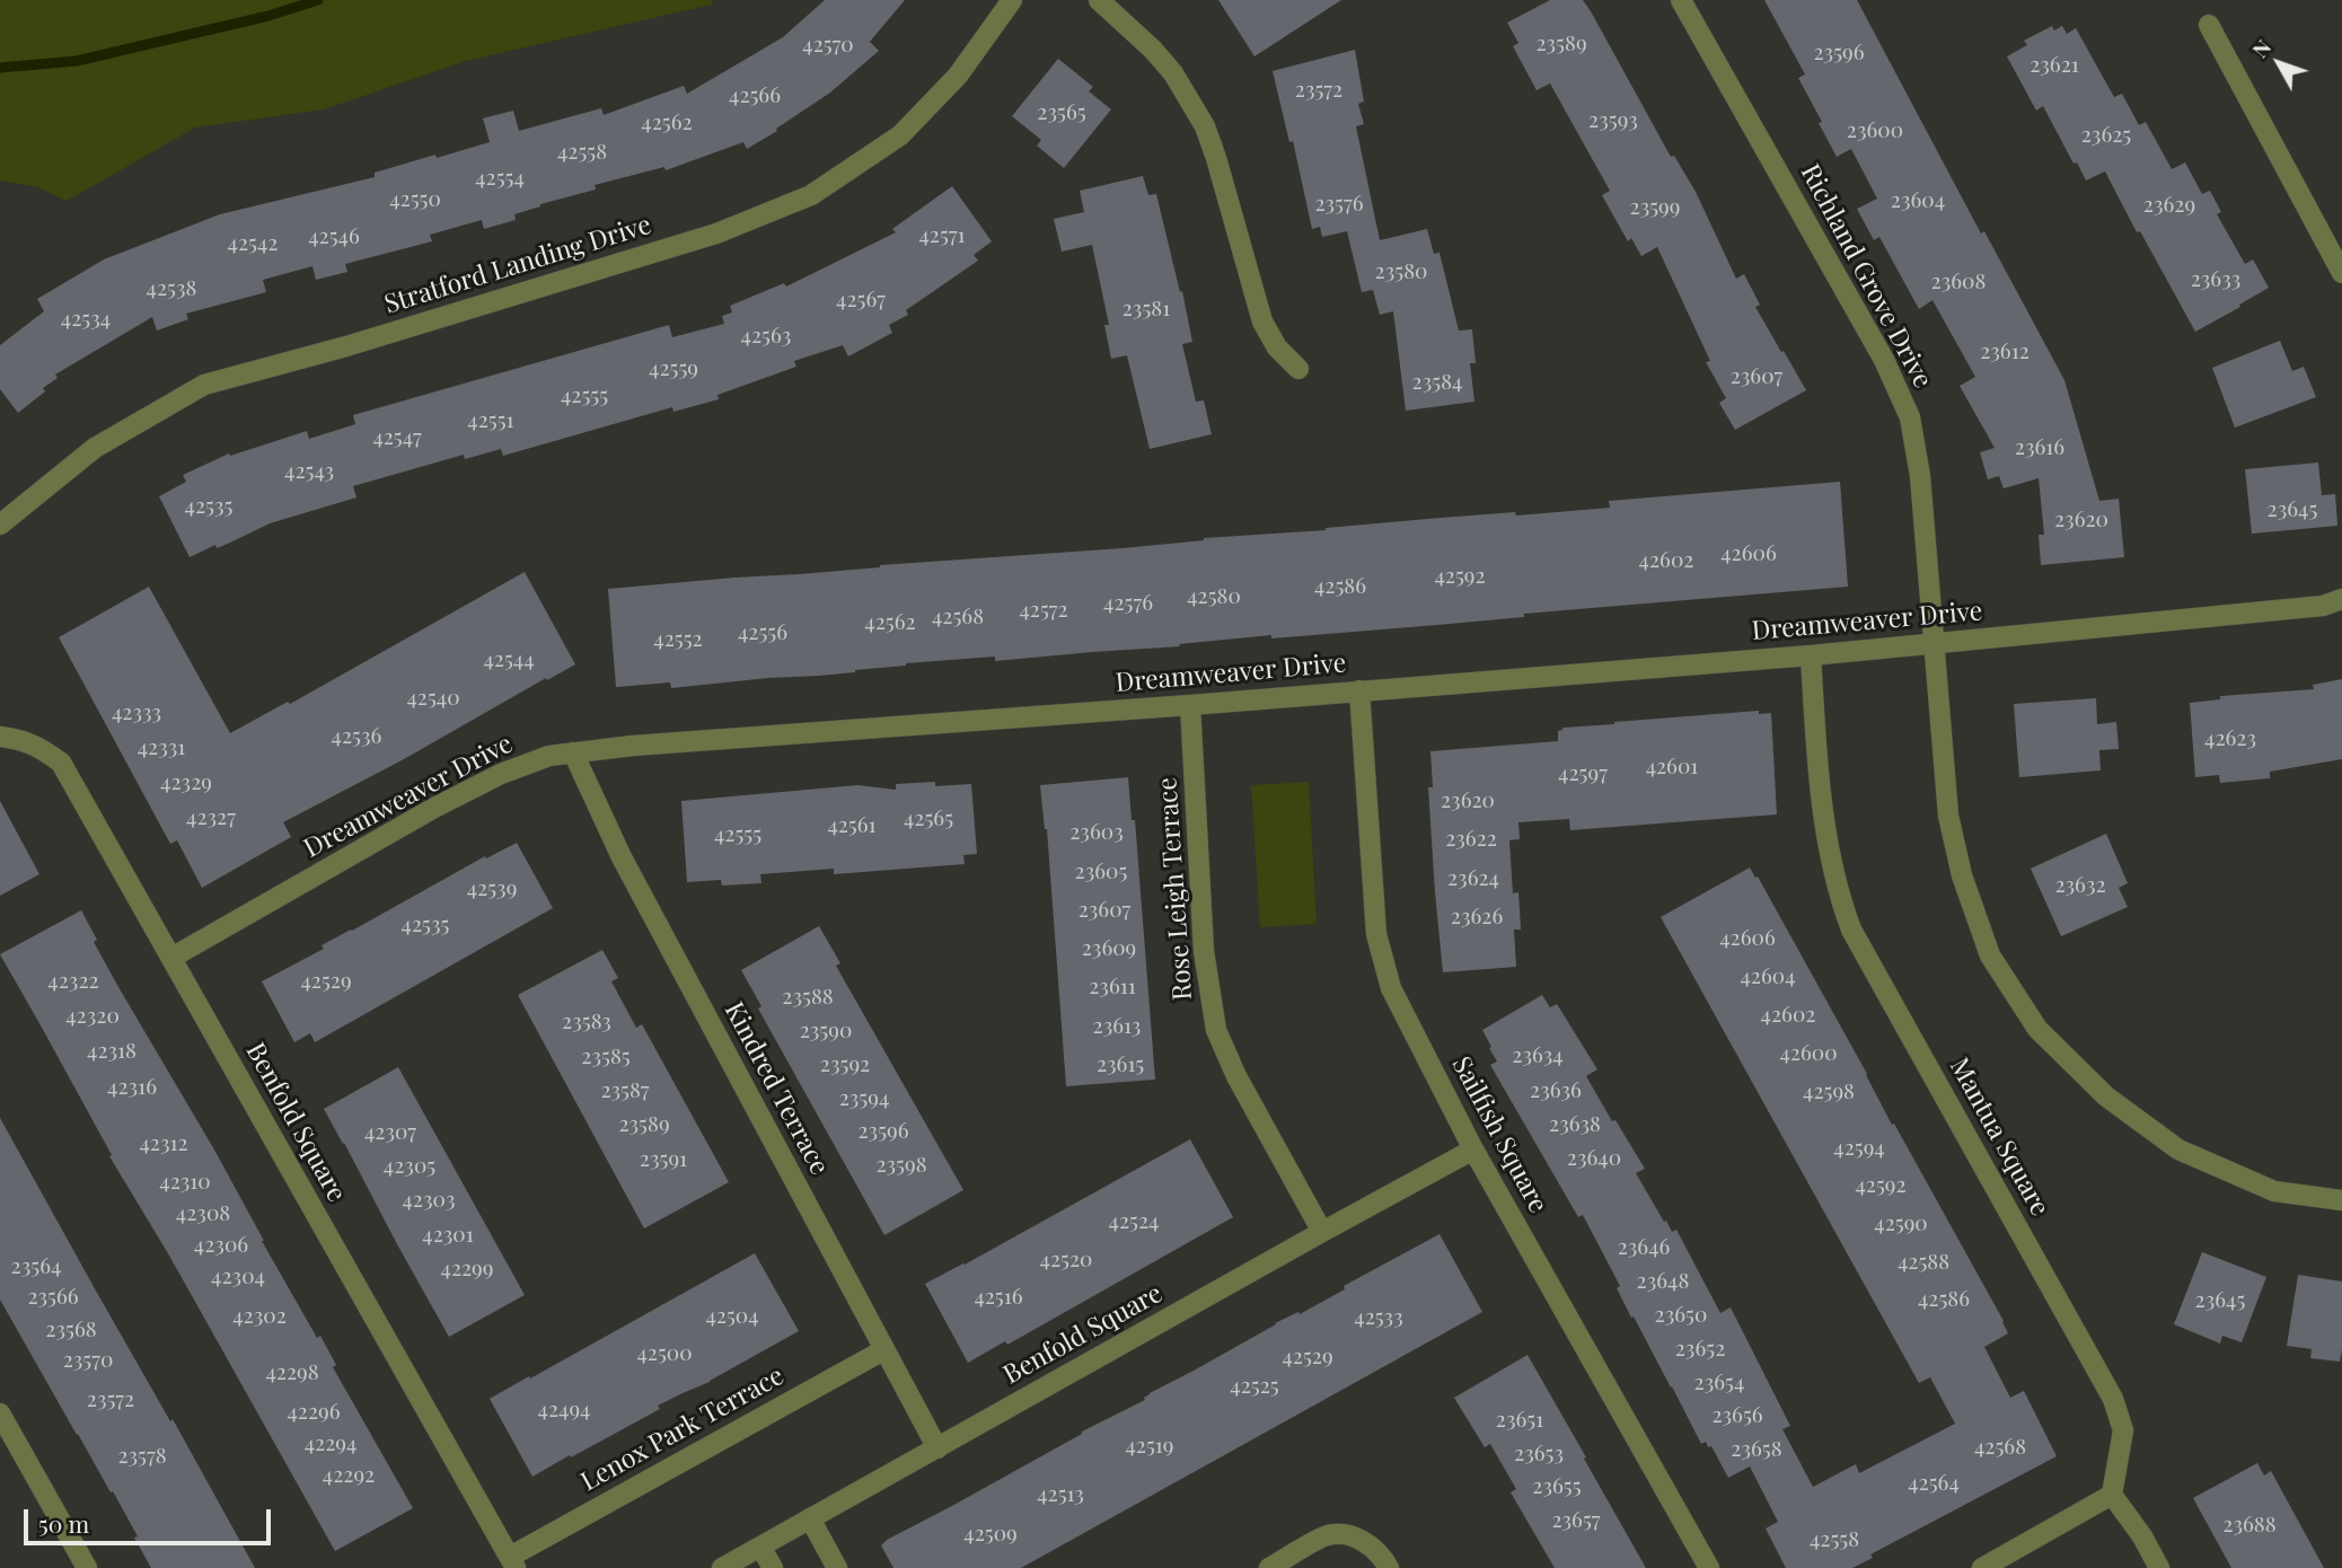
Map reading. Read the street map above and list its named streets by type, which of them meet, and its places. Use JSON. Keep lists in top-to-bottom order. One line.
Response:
{"streets":{"street":["Stratford Landing Drive","Richland Grove Drive","Dreamweaver Drive","Rose Leigh Terrace","Kindred Terrace","Benfold Square","Sailfish Square","Mantua Square","Lenox Park Terrace"]},"crossings":[["Richland Grove Drive","Dreamweaver Drive"],["Dreamweaver Drive","Rose Leigh Terrace"],["Dreamweaver Drive","Kindred Terrace"],["Dreamweaver Drive","Benfold Square"],["Dreamweaver Drive","Sailfish Square"],["Dreamweaver Drive","Mantua Square"],["Rose Leigh Terrace","Benfold Square"],["Kindred Terrace","Benfold Square"],["Kindred Terrace","Lenox Park Terrace"],["Benfold Square","Sailfish Square"],["Benfold Square","Lenox Park Terrace"]],"house_numbers":["23589","42570","23596","23621","23572","42566","23565","23593","42562","23600","23625","42558","42554","42550","23604","23576","23629","23599","42571","42546","42542","23580","23633","23608","42538","42567","23581","42534","42563","23612","42559","23607","23584","42555","42551","42547","23616","42543","42535","23645","23620","42606","42602","42592","42586","42580","42576","42572","42568","42562","42556","42552","42544","42540","42333","42536","42623","42331","42601","42597","42329","23620","42327","42565","42561","23603","42555","23622","23605","23624","23632","42539","23607","23626","42535","42606","23609","42604","42322","42529","23611","23588","42602","42320","23583","23613","23590","42318","42600","23634","23585","23592","23615","42316","23587","23636","42598","23594","23589","23638","23596","42307","42312","42594","23640","23591","23598","42305","42310","42592","42303","42308","42524","42590","42301","42306","23646","42520","42588","23564","42299","42304","23648","23566","42516","42586","23645","23650","42302","42504","42533","23568","23652","42500","42529","23570","42298","23654","42525","23572","42494","42296","23656","23651","42294","42519","42568","23658","23653","23578","42292","42564","23655","42513","23657","23688","42509","42558"],"scale_bar":"50 m","north":"top left"}
